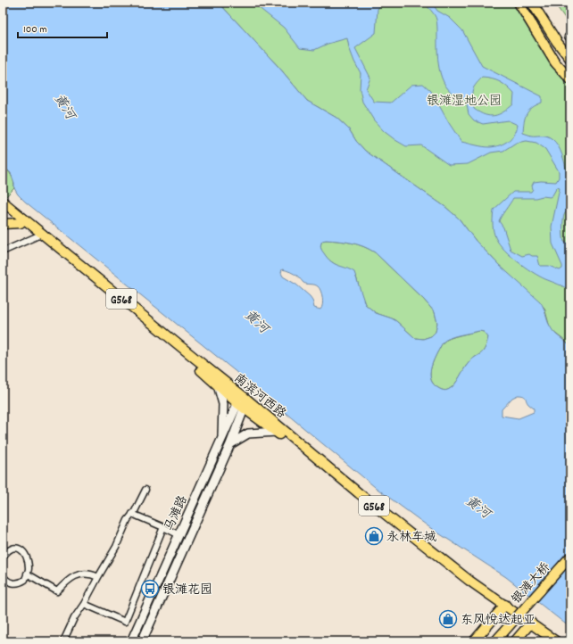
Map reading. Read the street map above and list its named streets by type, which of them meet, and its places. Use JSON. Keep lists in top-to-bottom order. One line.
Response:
{"streets":{"main road":["G568","南滨河西路","马滩路","银滩大桥"]},"crossings":[["G568","南滨河西路"],["南滨河西路","马滩路"]],"water":["黄河"],"parks":["银滩湿地公园"],"places":{"shop":["永林车城","东风悦达起亚"],"bus stop":["银滩花园"]},"scale_bar":"100 m"}
